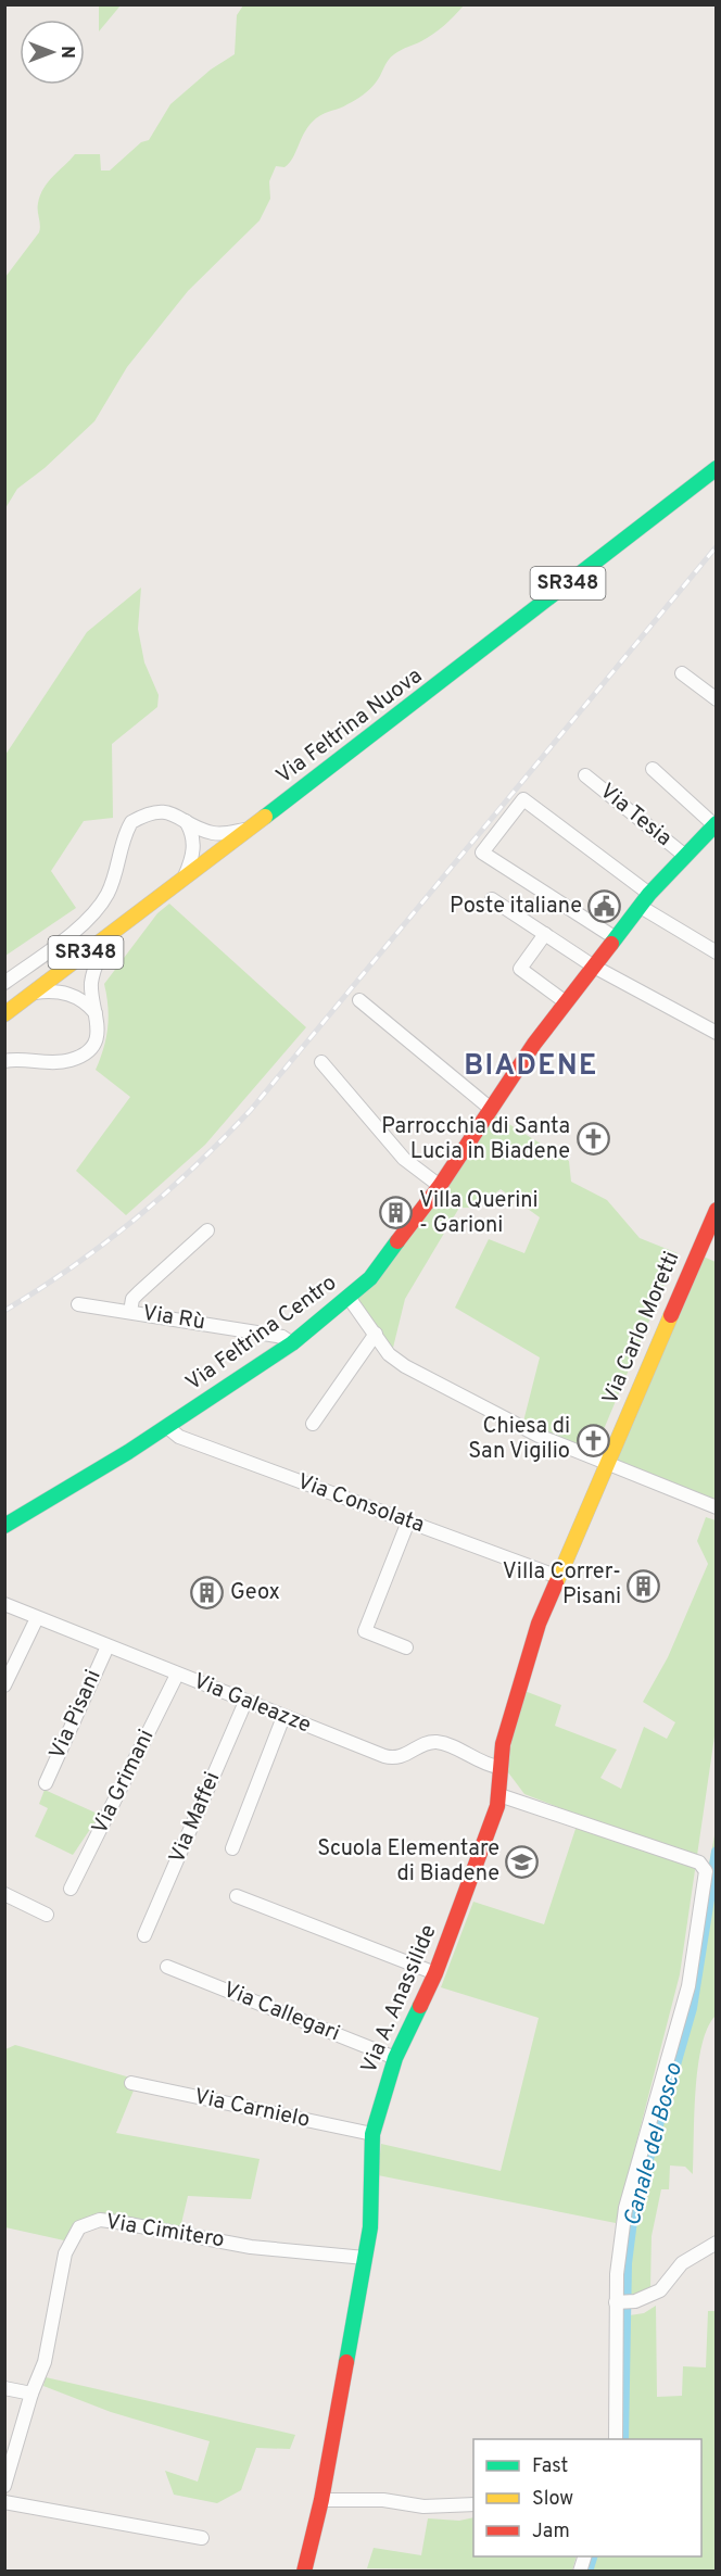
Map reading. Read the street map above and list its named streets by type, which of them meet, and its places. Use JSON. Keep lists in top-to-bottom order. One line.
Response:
{"streets":{"main road":["SR348","Via Feltrina Nuova","Via Carlo Moretti","Via Feltrina Centro","Via A. Anassilide"],"street":["Via Tesia","Via Rù","Via Consolata","Via Galeazze","Via Pisani","Via Grimani","Via Maffei","Via Callegari","Via Carnielo","Via Cimitero"]},"crossings":[["Via Tesia","Via Feltrina Centro"],["Via Rù","Via Feltrina Centro"],["Via Carlo Moretti","Via A. Anassilide"],["Via Feltrina Centro","Via Consolata"],["Via Consolata","Via A. Anassilide"],["Via Galeazze","Via Pisani"],["Via Galeazze","Via Grimani"],["Via Galeazze","Via Maffei"],["Via Galeazze","Via A. Anassilide"],["Via A. Anassilide","Via Callegari"],["Via A. Anassilide","Via Carnielo"],["Via A. Anassilide","Via Cimitero"]],"districts":["BIADENE"],"water":["Canale del Bosco"],"places":{"public building":["Poste italiane"],"church":["Parrocchia di Santa Lucia in Biadene","Chiesa di San Vigilio"],"building":["Villa Querini - Garioni","Villa Correr- Pisani","Geox"],"school or university":["Scuola Elementare di Biadene"]},"legend":["Fast","Slow","Jam"],"north":"right"}
